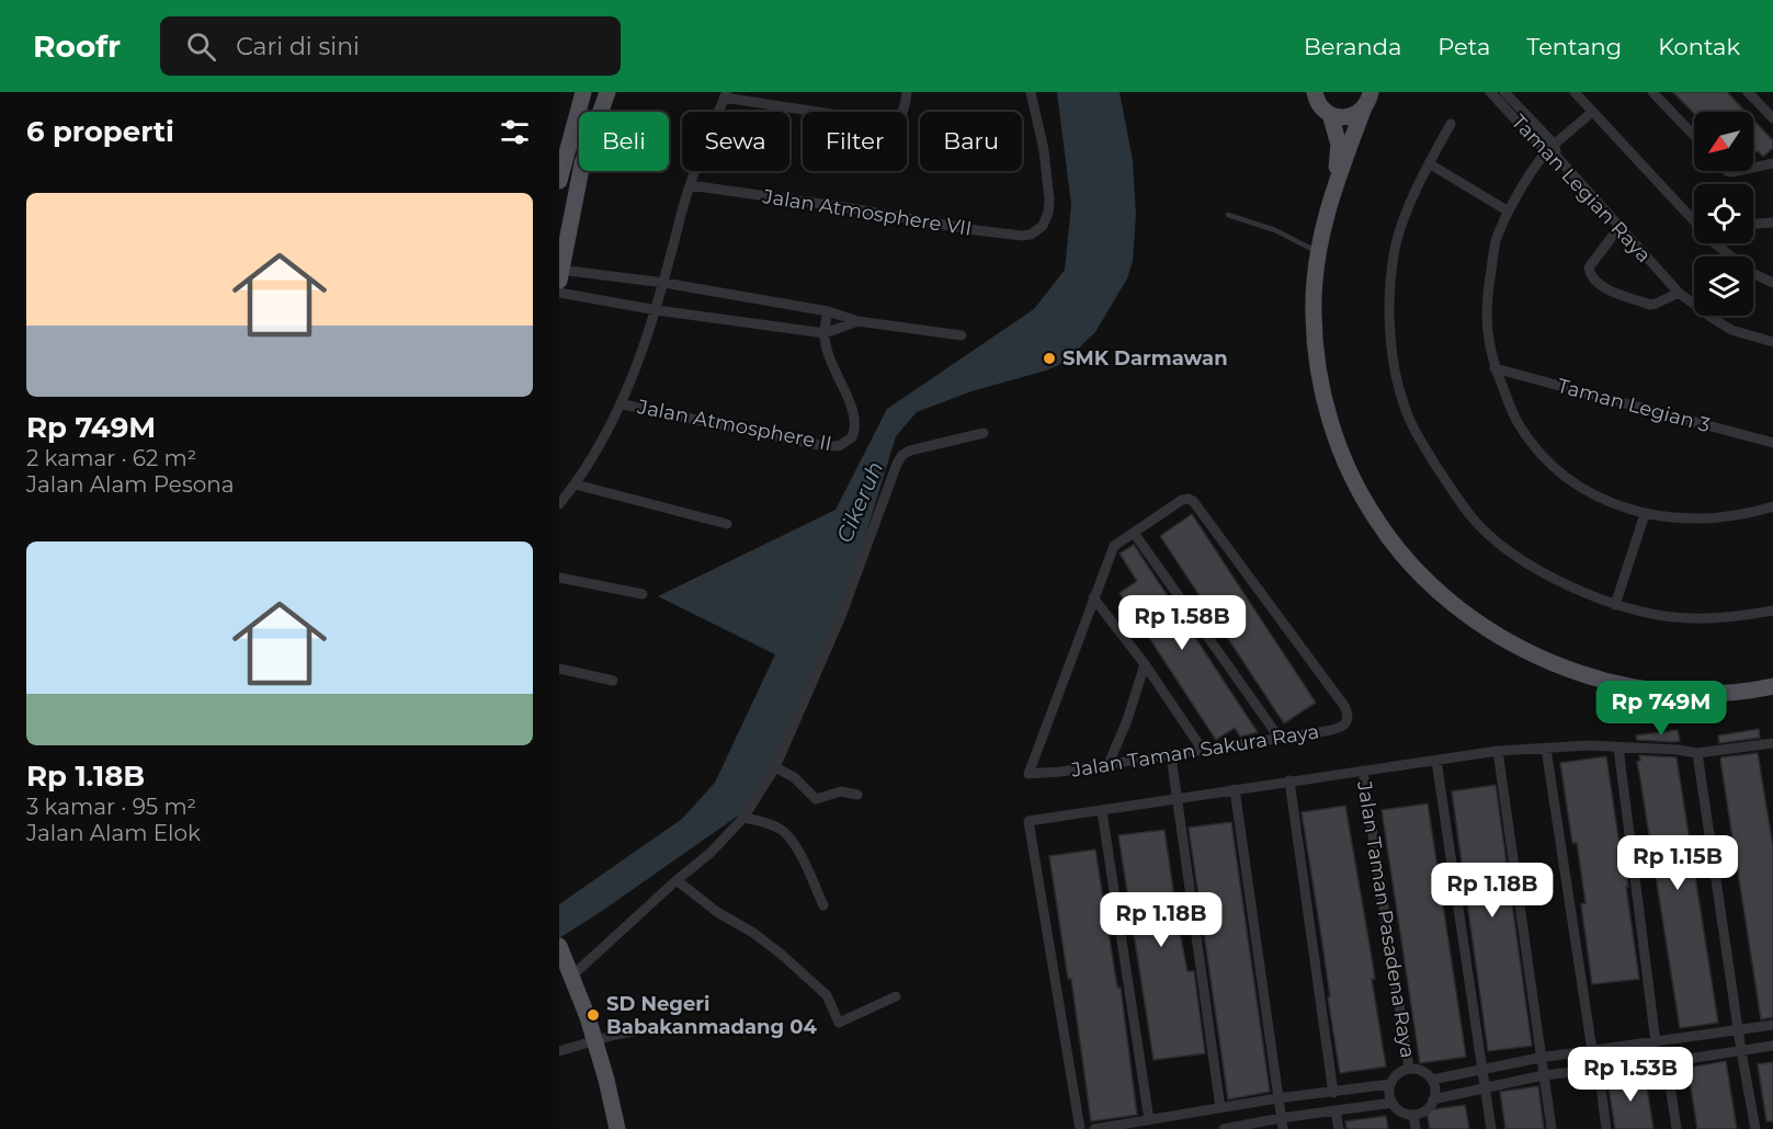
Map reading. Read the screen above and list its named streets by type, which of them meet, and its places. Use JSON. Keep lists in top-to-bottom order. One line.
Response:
{"streets":{"street":["Taman Legian Raya","Jalan Atmosphere VII","Taman Legian 3","Jalan Atmosphere II","Jalan Taman Sakura Raya","Jalan Taman Pasadena Raya"]},"water":["Cikeruh"],"places":["SMK Darmawan","SD Negeri Babakanmadang 04"],"north":"bottom left","page":{"header":"Roofr","search":"Cari di sini","nav":["Beranda","Peta","Tentang","Kontak"],"heading":"6 properti","chip":["Beli","Sewa","Filter","Baru"],"list":[{"name":"Rp 749M","note":"2 kamar · 62 m² · Jalan Alam Pesona"},{"name":"Rp 1.18B","note":"3 kamar · 95 m² · Jalan Alam Elok"}],"price":["Rp 1.58B","Rp 749M","Rp 1.15B","Rp 1.18B","Rp 1.18B","Rp 1.53B"]}}
